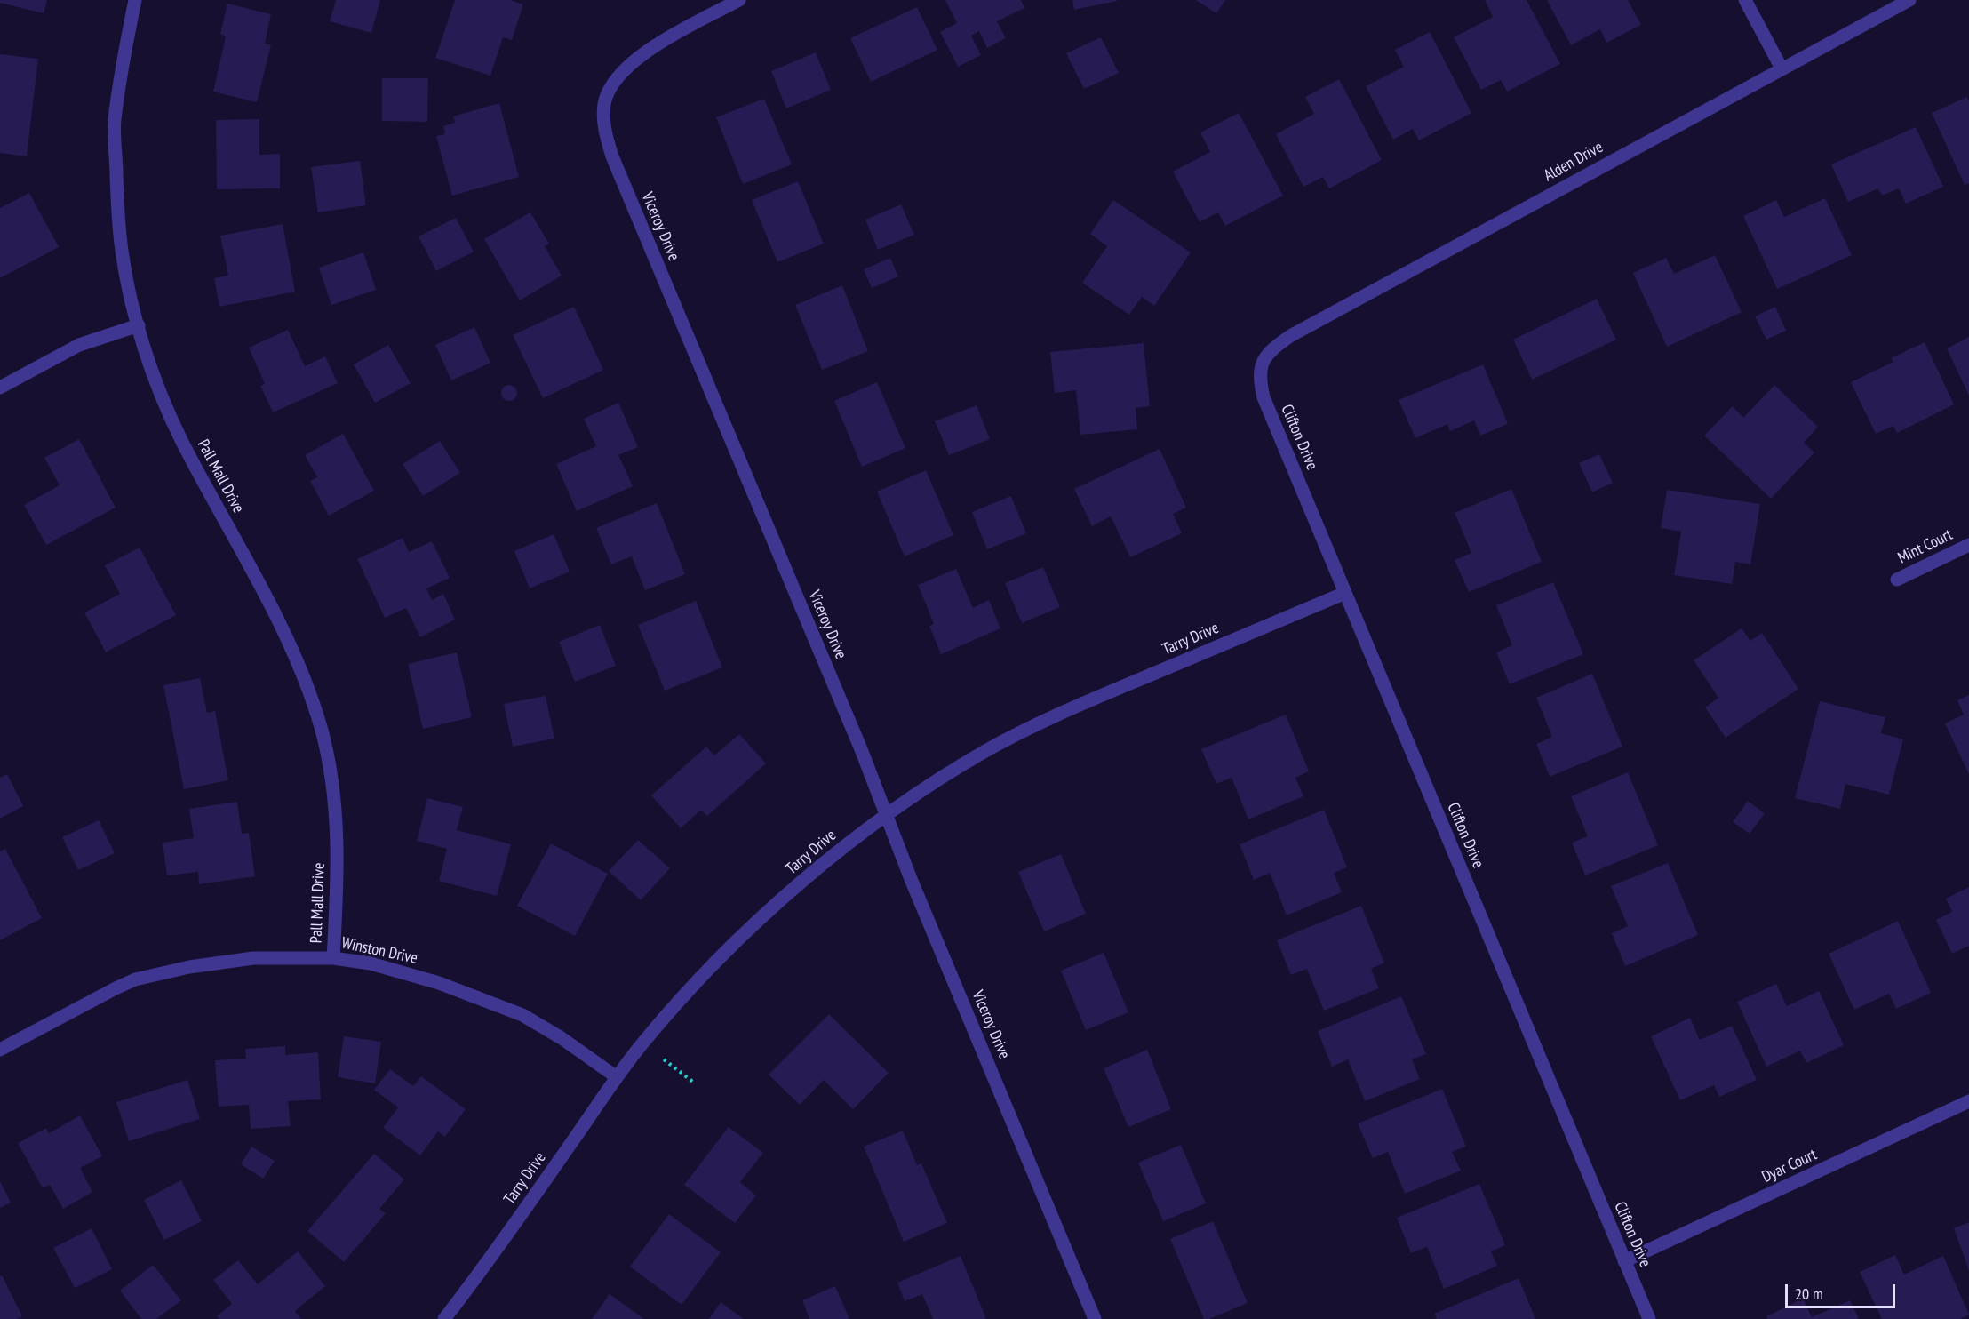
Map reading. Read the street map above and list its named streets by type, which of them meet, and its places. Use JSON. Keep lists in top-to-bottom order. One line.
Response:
{"streets":{"street":["Alden Drive","Viceroy Drive","Clifton Drive","Pall Mall Drive","Mint Court","Tarry Drive","Winston Drive","Dyar Court"]},"crossings":[["Alden Drive","Clifton Drive"],["Viceroy Drive","Tarry Drive"],["Clifton Drive","Tarry Drive"],["Clifton Drive","Dyar Court"],["Pall Mall Drive","Winston Drive"],["Tarry Drive","Winston Drive"]],"scale_bar":"20 m"}
